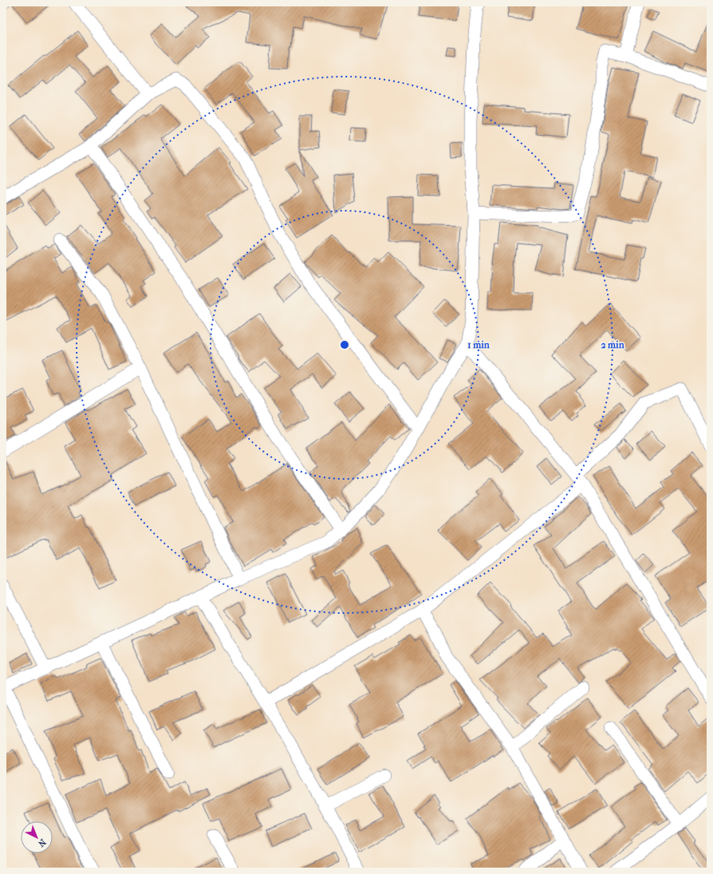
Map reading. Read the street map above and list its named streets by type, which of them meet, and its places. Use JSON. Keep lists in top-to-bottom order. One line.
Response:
{"north":"bottom right","rings":["1 min","2 min"]}
